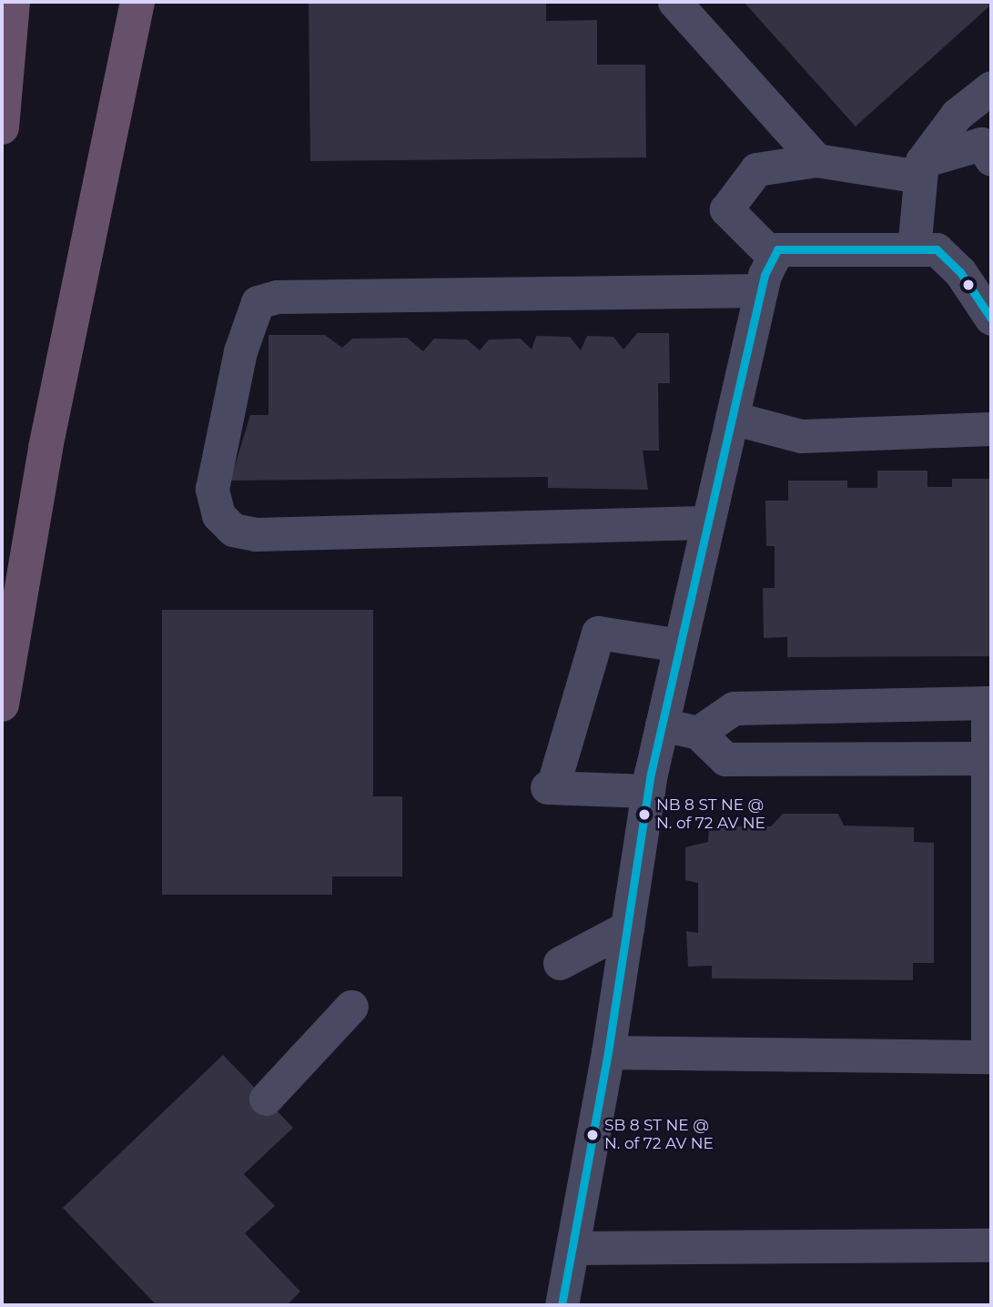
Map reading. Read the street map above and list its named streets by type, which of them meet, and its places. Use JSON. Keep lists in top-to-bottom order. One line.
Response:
{"places":["NB 8 ST NE @ N. of 72 AV NE","SB 8 ST NE @ N. of 72 AV NE"]}
